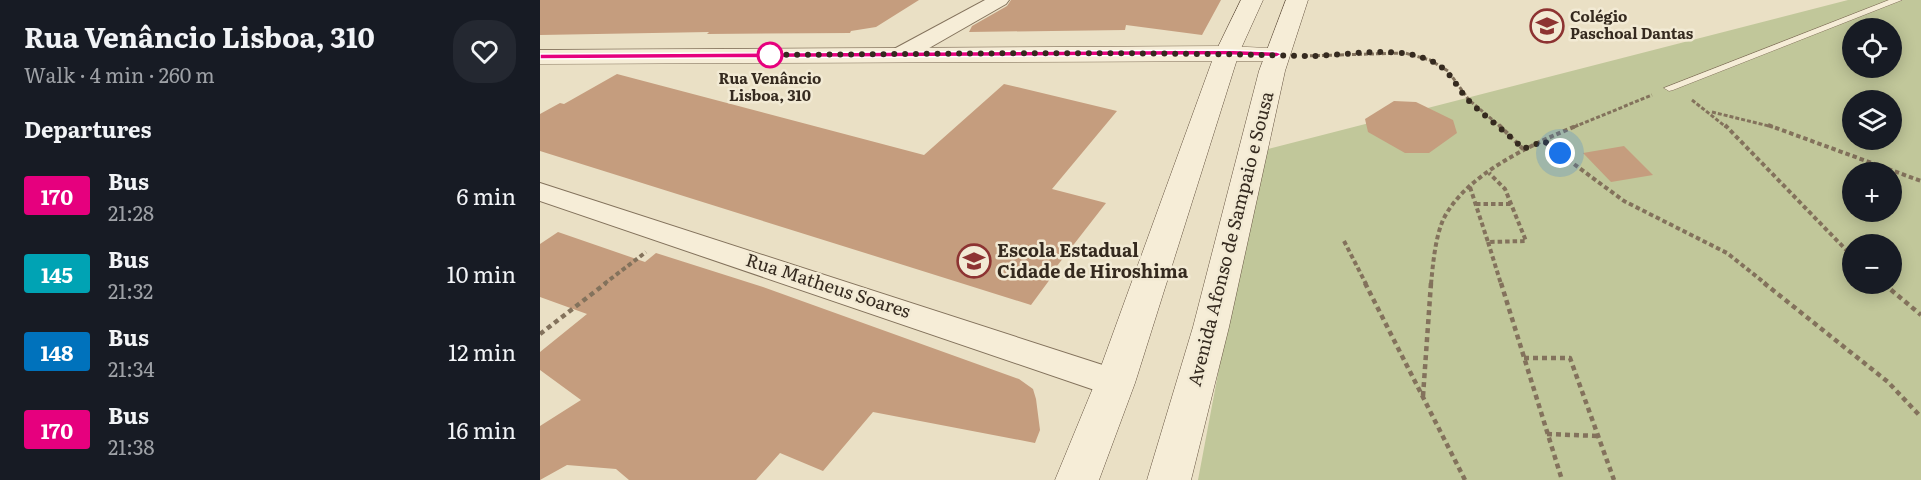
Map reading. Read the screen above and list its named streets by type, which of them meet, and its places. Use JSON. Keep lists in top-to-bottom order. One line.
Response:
{"streets":{"main road":["Avenida Afonso de Sampaio e Sousa"],"street":["Rua Matheus Soares"]},"places":{"school or university":["Colégio Paschoal Dantas","Escola Estadual Cidade de Hiroshima"],"other":["Rua Venâncio Lisboa, 310"]},"lines":["bus line 170"],"page":{"heading":[["Rua Venâncio Lisboa, 310","Walk · 4 min · 260 m"],"Departures"],"map_buttons":["+","−"],"list":[{"mark":"170","name":"Bus","note":"21:28","value":"6 min"},{"mark":"145","name":"Bus","note":"21:32","value":"10 min"},{"mark":"148","name":"Bus","note":"21:34","value":"12 min"},{"mark":"170","name":"Bus","note":"21:38","value":"16 min"}]}}
